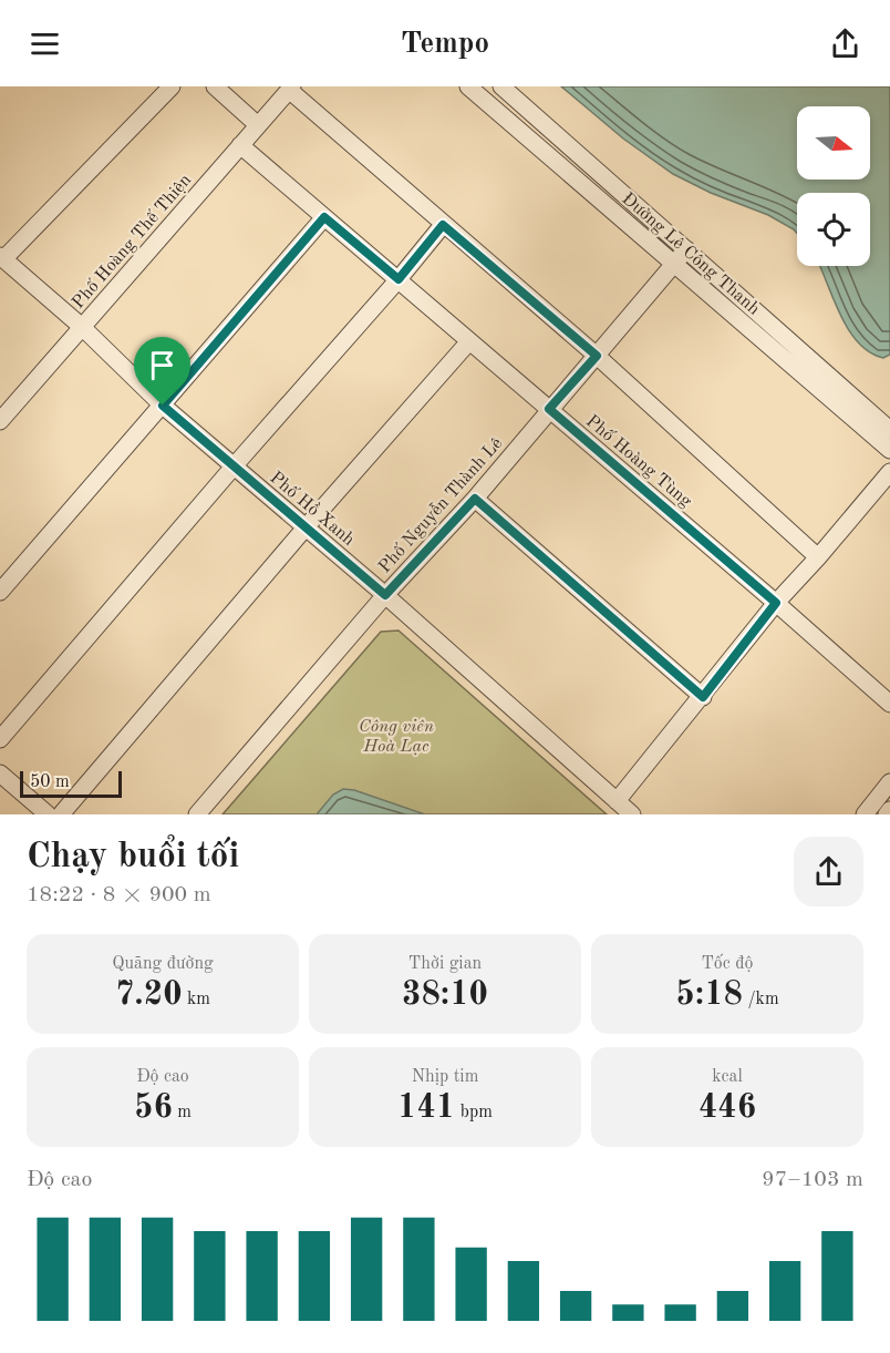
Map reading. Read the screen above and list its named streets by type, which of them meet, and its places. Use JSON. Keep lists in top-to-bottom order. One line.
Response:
{"streets":{"street":["Phố Hoàng Thế Thiện","Đường Lê Công Thanh","Phố Hoàng Tùng","Phố Nguyễn Thành Lê","Phố Hồ Xanh"]},"crossings":[["Phố Hoàng Thế Thiện","Phố Hoàng Tùng"],["Phố Hoàng Thế Thiện","Phố Hồ Xanh"],["Đường Lê Công Thanh","Phố Nguyễn Thành Lê"],["Phố Hoàng Tùng","Phố Nguyễn Thành Lê"],["Phố Nguyễn Thành Lê","Phố Hồ Xanh"]],"parks":["Công viên Hoà Lạc"],"scale_bar":"50 m","north":"right","page":{"header":"Tempo","scale":"50 m","heading":["Chạy buổi tối","18:22 · 8 × 900 m"],"stats":[["Quãng đường","7.20 km"],["Thời gian","38:10"],["Tốc độ","5:18 /km"],["Độ cao","56 m"],["Nhịp tim","141 bpm"],["kcal","446"]],"chart":["Độ cao","97–103 m"]}}
